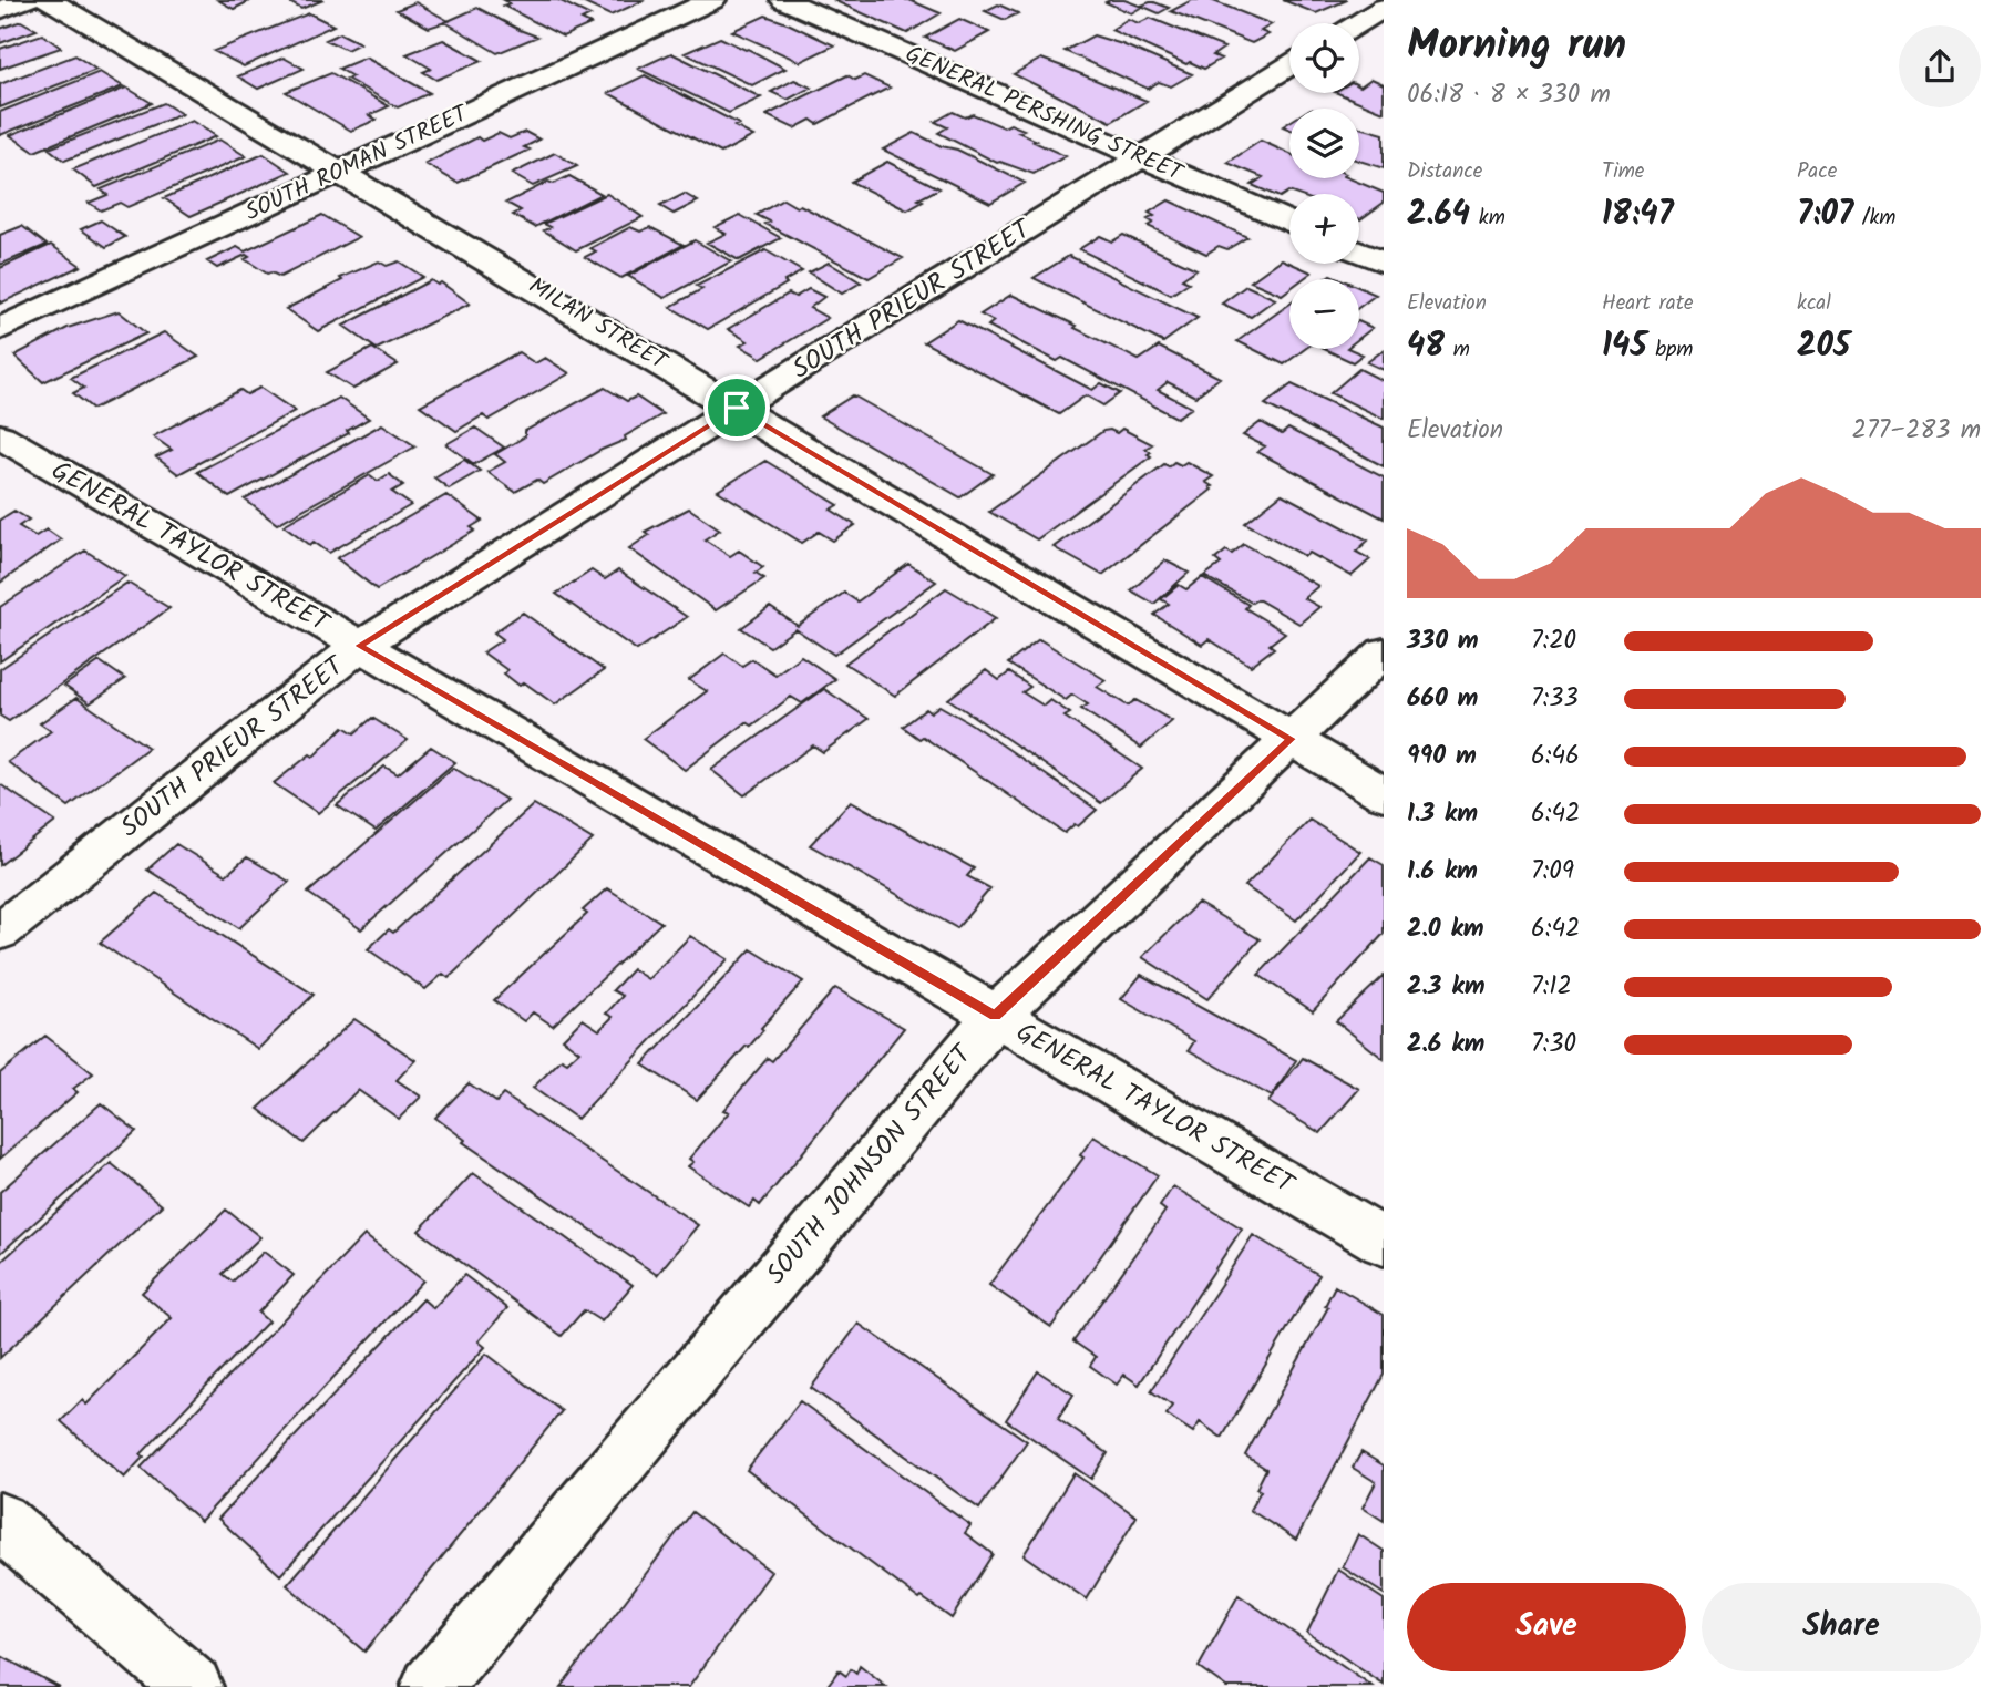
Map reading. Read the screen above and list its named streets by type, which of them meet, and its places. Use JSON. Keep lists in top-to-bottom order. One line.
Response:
{"streets":{"street":["GENERAL PERSHING STREET","SOUTH ROMAN STREET","SOUTH PRIEUR STREET","MILAN STREET","GENERAL TAYLOR STREET","SOUTH JOHNSON STREET"]},"crossings":[["GENERAL PERSHING STREET","SOUTH PRIEUR STREET"],["SOUTH ROMAN STREET","MILAN STREET"],["SOUTH PRIEUR STREET","MILAN STREET"],["SOUTH PRIEUR STREET","GENERAL TAYLOR STREET"],["MILAN STREET","SOUTH JOHNSON STREET"],["GENERAL TAYLOR STREET","SOUTH JOHNSON STREET"]],"page":{"heading":["Morning run","06:18 · 8 × 330 m"],"map_buttons":["+","−"],"stats":[["Distance","2.64 km"],["Time","18:47"],["Pace","7:07 /km"],["Elevation","48 m"],["Heart rate","145 bpm"],["kcal","205"]],"chart":["Elevation","277–283 m"],"list":[{"name":"330 m","note":"7:20"},{"name":"660 m","note":"7:33"},{"name":"990 m","note":"6:46"},{"name":"1.3 km","note":"6:42"},{"name":"1.6 km","note":"7:09"},{"name":"2.0 km","note":"6:42"},{"name":"2.3 km","note":"7:12"},{"name":"2.6 km","note":"7:30"}],"buttons":["Save","Share"]}}
